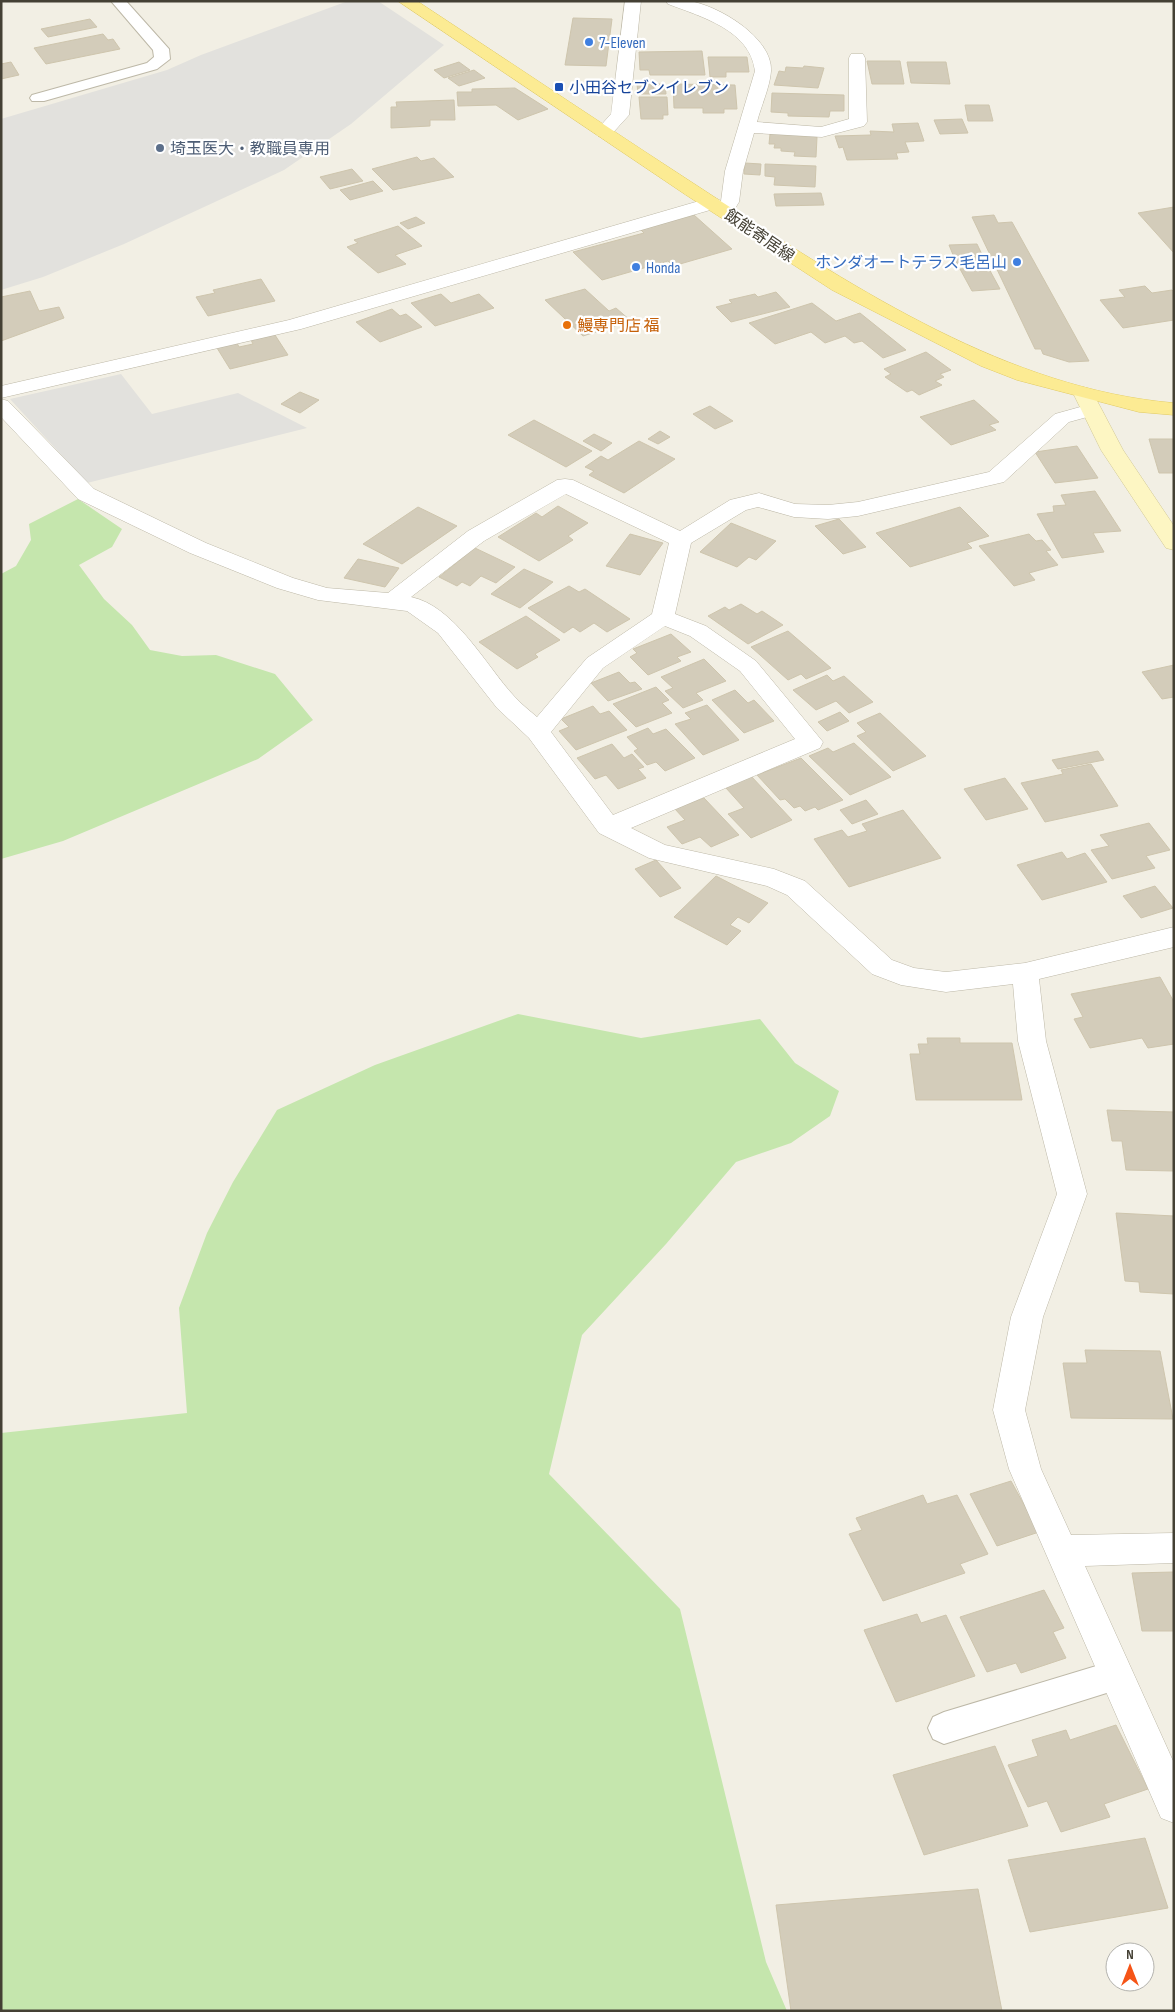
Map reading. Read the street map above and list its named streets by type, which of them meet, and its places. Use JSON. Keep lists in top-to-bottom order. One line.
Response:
{"streets":{"main road":["飯能寄居線"]},"places":{"other":["7-Eleven","埼玉医大・教職員専用","ホンダオートテラス毛呂山","Honda","鰻専門店 福"],"transit":["小田谷セブンイレブン"]},"north":"top"}
